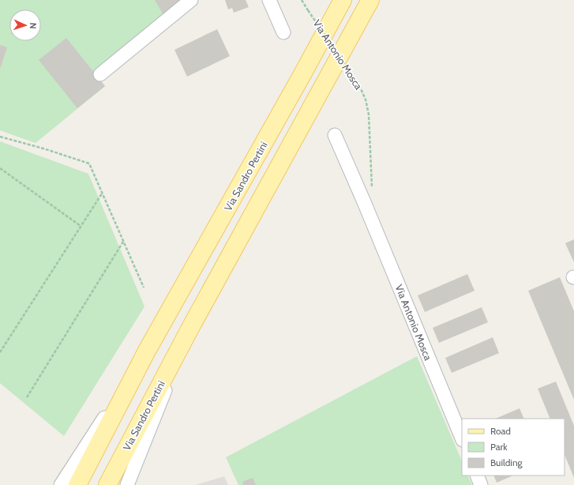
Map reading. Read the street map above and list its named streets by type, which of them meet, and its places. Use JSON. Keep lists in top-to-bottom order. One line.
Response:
{"streets":{"main road":["Via Sandro Pertini"],"street":["Via Antonio Mosca"]},"legend":["Road","Park","Building"],"north":"right"}
